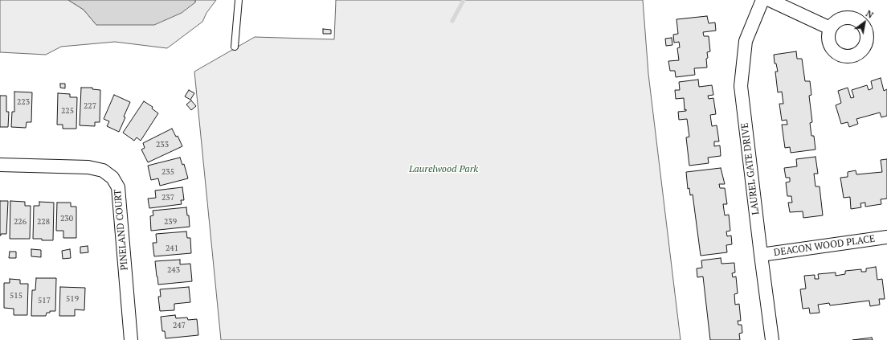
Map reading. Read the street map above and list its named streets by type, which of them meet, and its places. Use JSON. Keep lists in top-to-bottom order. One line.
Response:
{"streets":{"street":["LAUREL GATE DRIVE","PINELAND COURT","DEACON WOOD PLACE"]},"crossings":[["LAUREL GATE DRIVE","DEACON WOOD PLACE"]],"parks":["Laurelwood Park"],"house_numbers":["223","227","225","233","235","237","230","226","228","239","241","243","515","519","517","247"],"north":"top right"}
